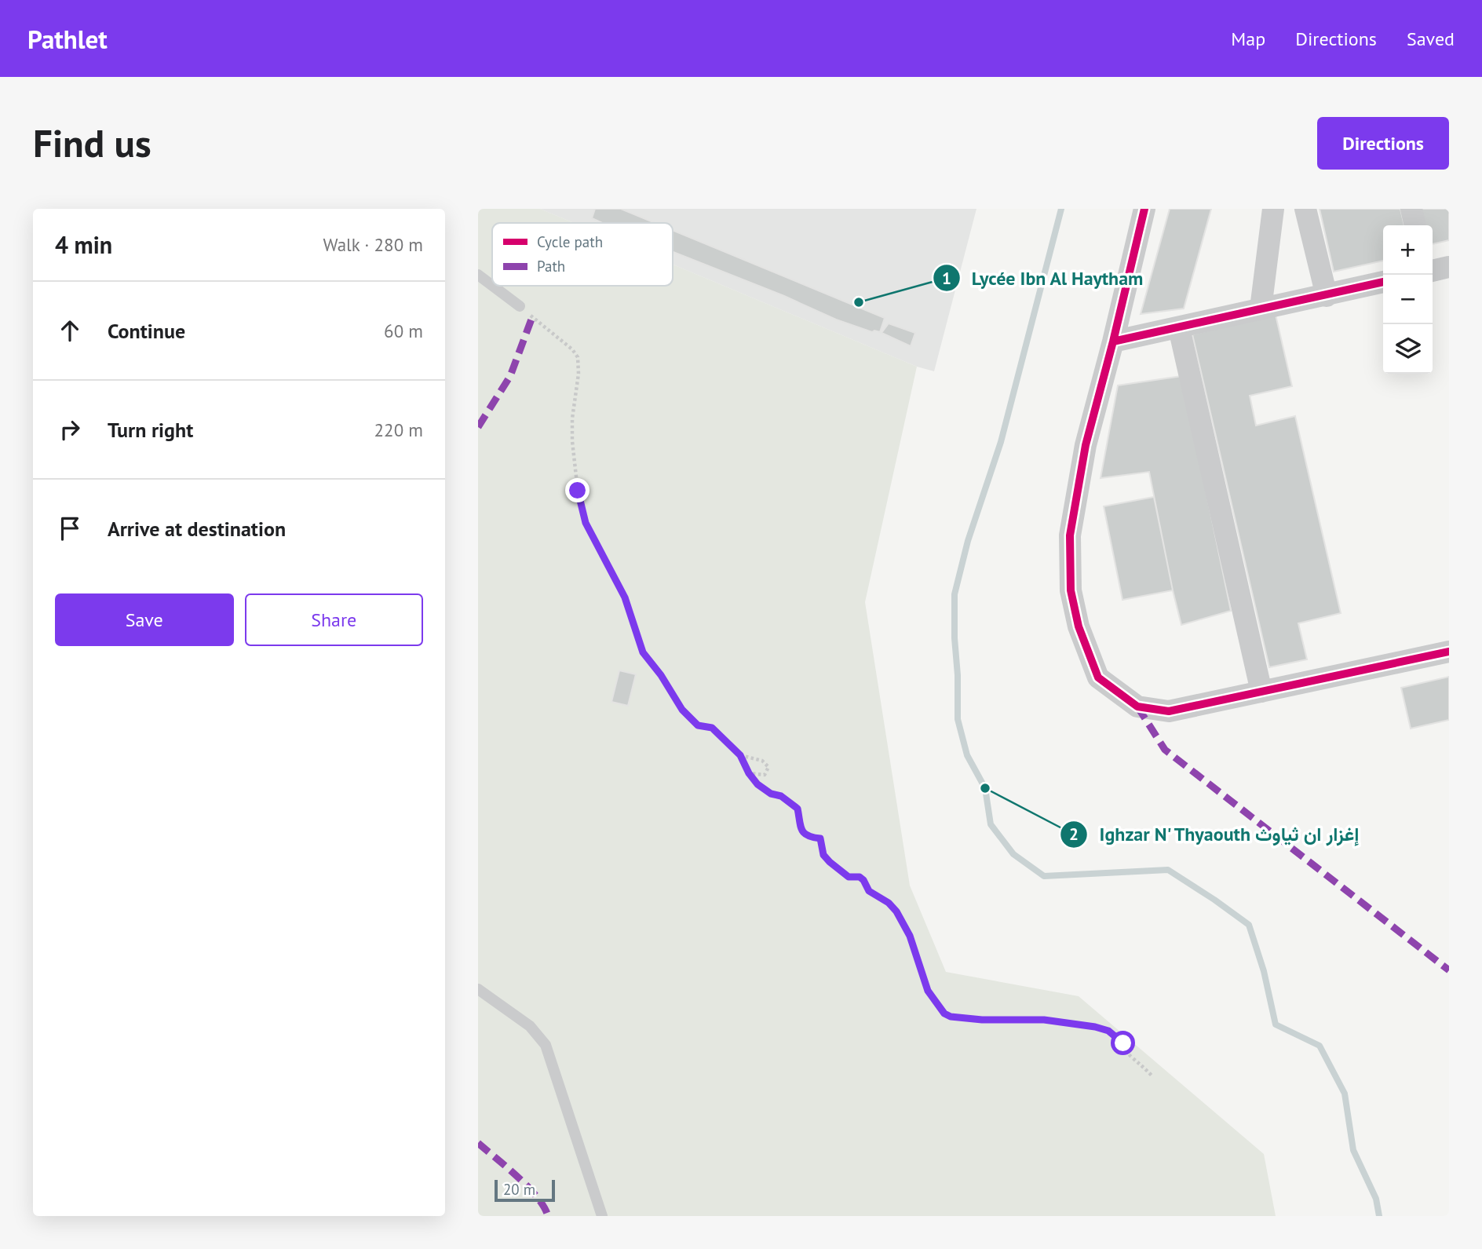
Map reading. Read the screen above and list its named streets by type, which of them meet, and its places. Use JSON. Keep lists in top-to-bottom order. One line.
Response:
{"places":["Lycée Ibn Al Haytham","Ighzar N' Thyaouth إغزار ان ثياوث"],"legend":["Cycle path","Path"],"scale_bar":"20 m","page":{"header":"Pathlet","nav":["Map","Directions","Saved"],"buttons":["Directions",["Save","Share"]],"title":"Find us","heading":["4 min","Walk · 280 m"],"map_buttons":["+","−"],"list":[["Continue","60 m"],["Turn right","220 m"],"Arrive at destination"],"scale":"20 m"}}
